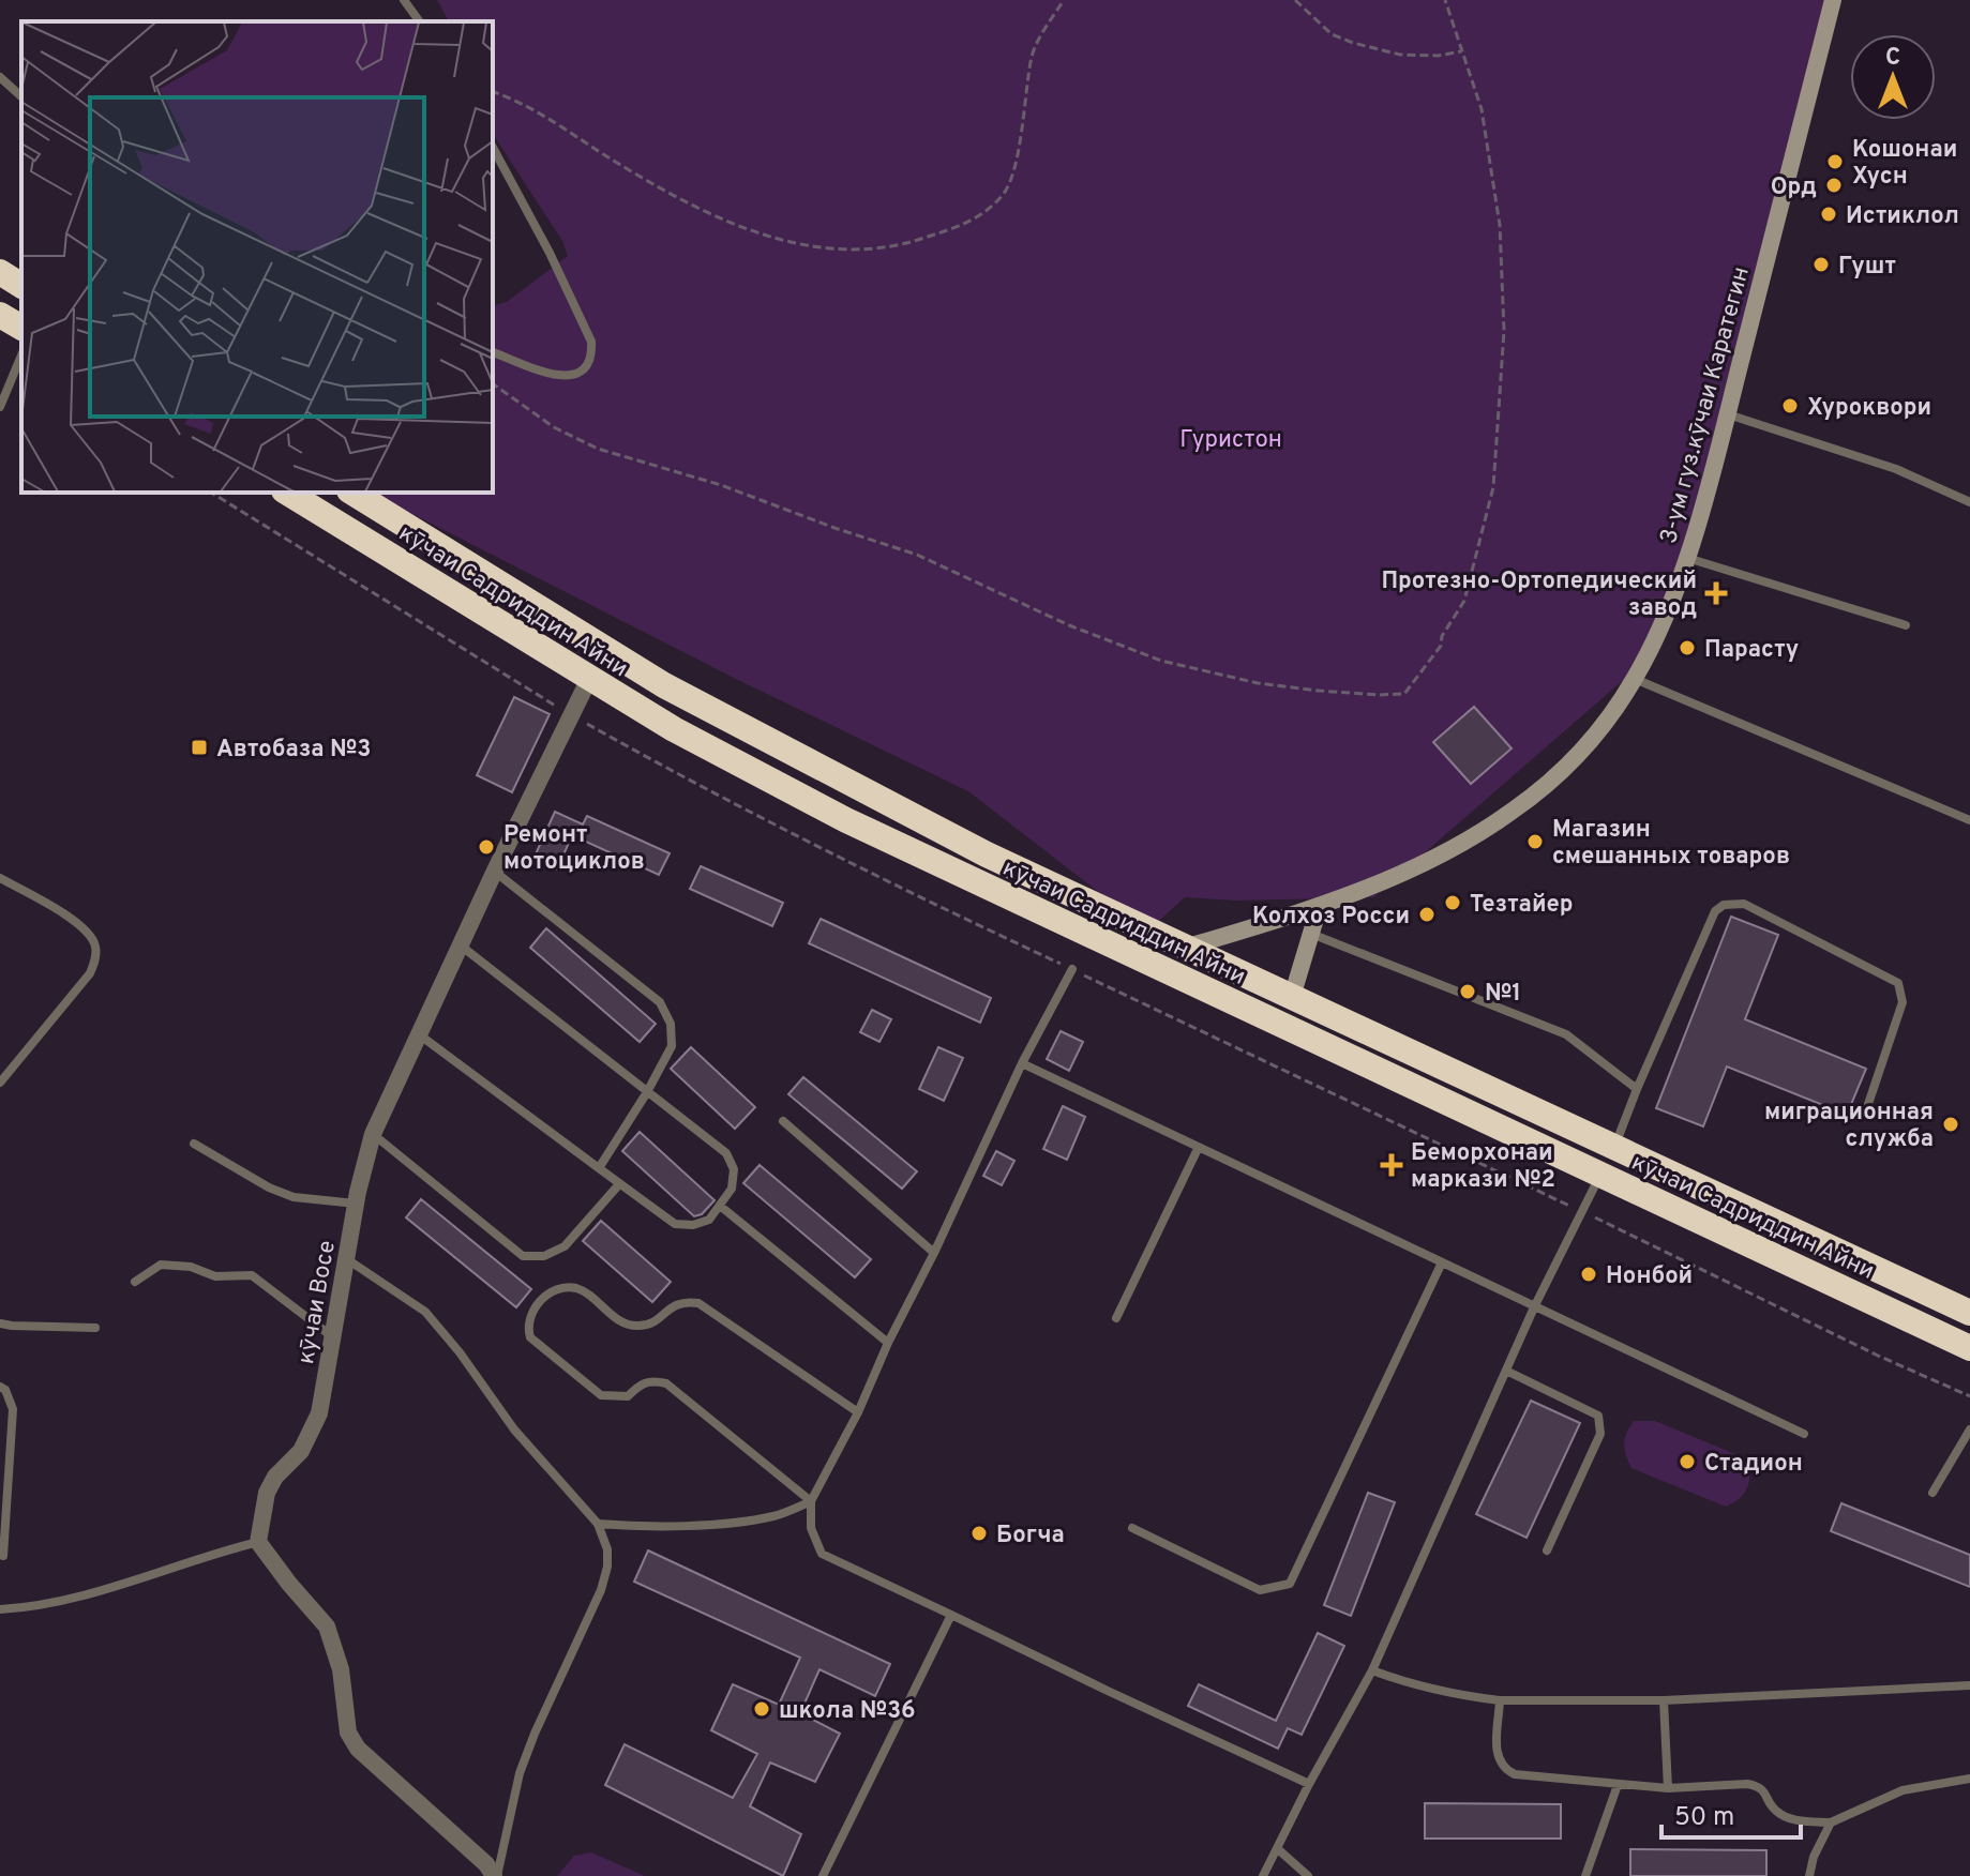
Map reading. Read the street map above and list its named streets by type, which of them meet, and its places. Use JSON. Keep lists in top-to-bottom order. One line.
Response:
{"streets":{"highway":["кӯчаи Садриддин Айни"],"street":["3-ум гуз.кӯчаи Каратегин","кӯчаи Восе"]},"crossings":[["3-ум гуз.кӯчаи Каратегин","кӯчаи Садриддин Айни"],["кӯчаи Садриддин Айни","кӯчаи Восе"]],"parks":["Гуристон"],"places":{"other":["Кошонаи Хусн","Орд","Истиклол","Гушт","Хуроквори","Парасту","Магазин смешанных товаров","Ремонт мотоциклов","Тезтайер","Колхоз Росси","№1","миграционная служба","Нонбой","Стадион","Богча","школа №36"],"health":["Протезно-Ортопедический завод","Беморхонаи маркази №2"],"transit":["Автобаза №3"]},"scale_bar":"50 m","north":"top"}
